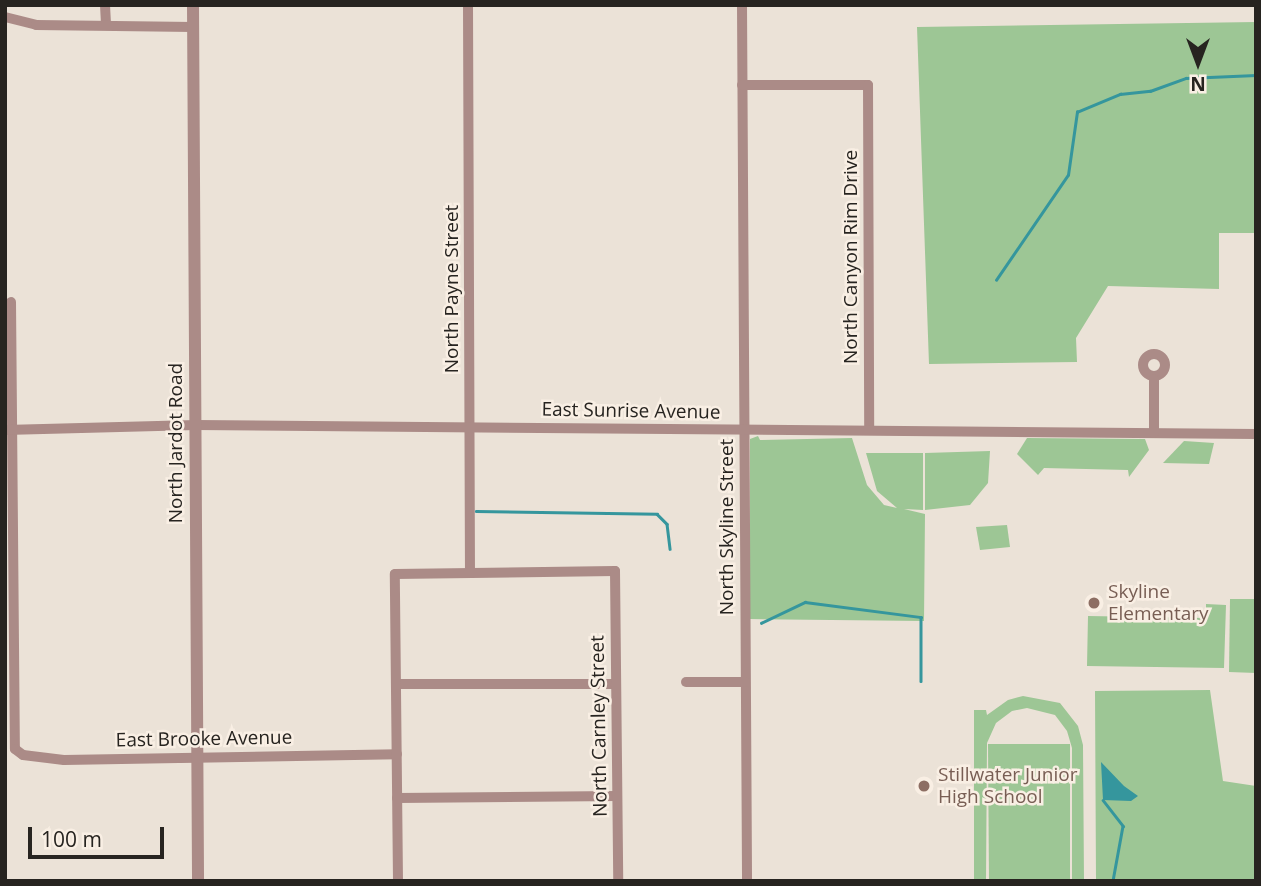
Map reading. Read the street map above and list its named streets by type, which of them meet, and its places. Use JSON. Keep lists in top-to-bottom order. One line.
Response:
{"streets":{"street":["North Canyon Rim Drive","North Payne Street","East Sunrise Avenue","North Jardot Road","North Skyline Street","North Carnley Street","East Brooke Avenue"]},"crossings":[["North Canyon Rim Drive","East Sunrise Avenue"],["North Canyon Rim Drive","North Skyline Street"],["North Payne Street","East Sunrise Avenue"],["North Payne Street","North Carnley Street"],["East Sunrise Avenue","North Jardot Road"],["East Sunrise Avenue","North Skyline Street"],["East Sunrise Avenue","East Brooke Avenue"],["North Jardot Road","East Brooke Avenue"]],"places":["Skyline Elementary","Stillwater Junior High School"],"scale_bar":"100 m","north":"bottom"}
